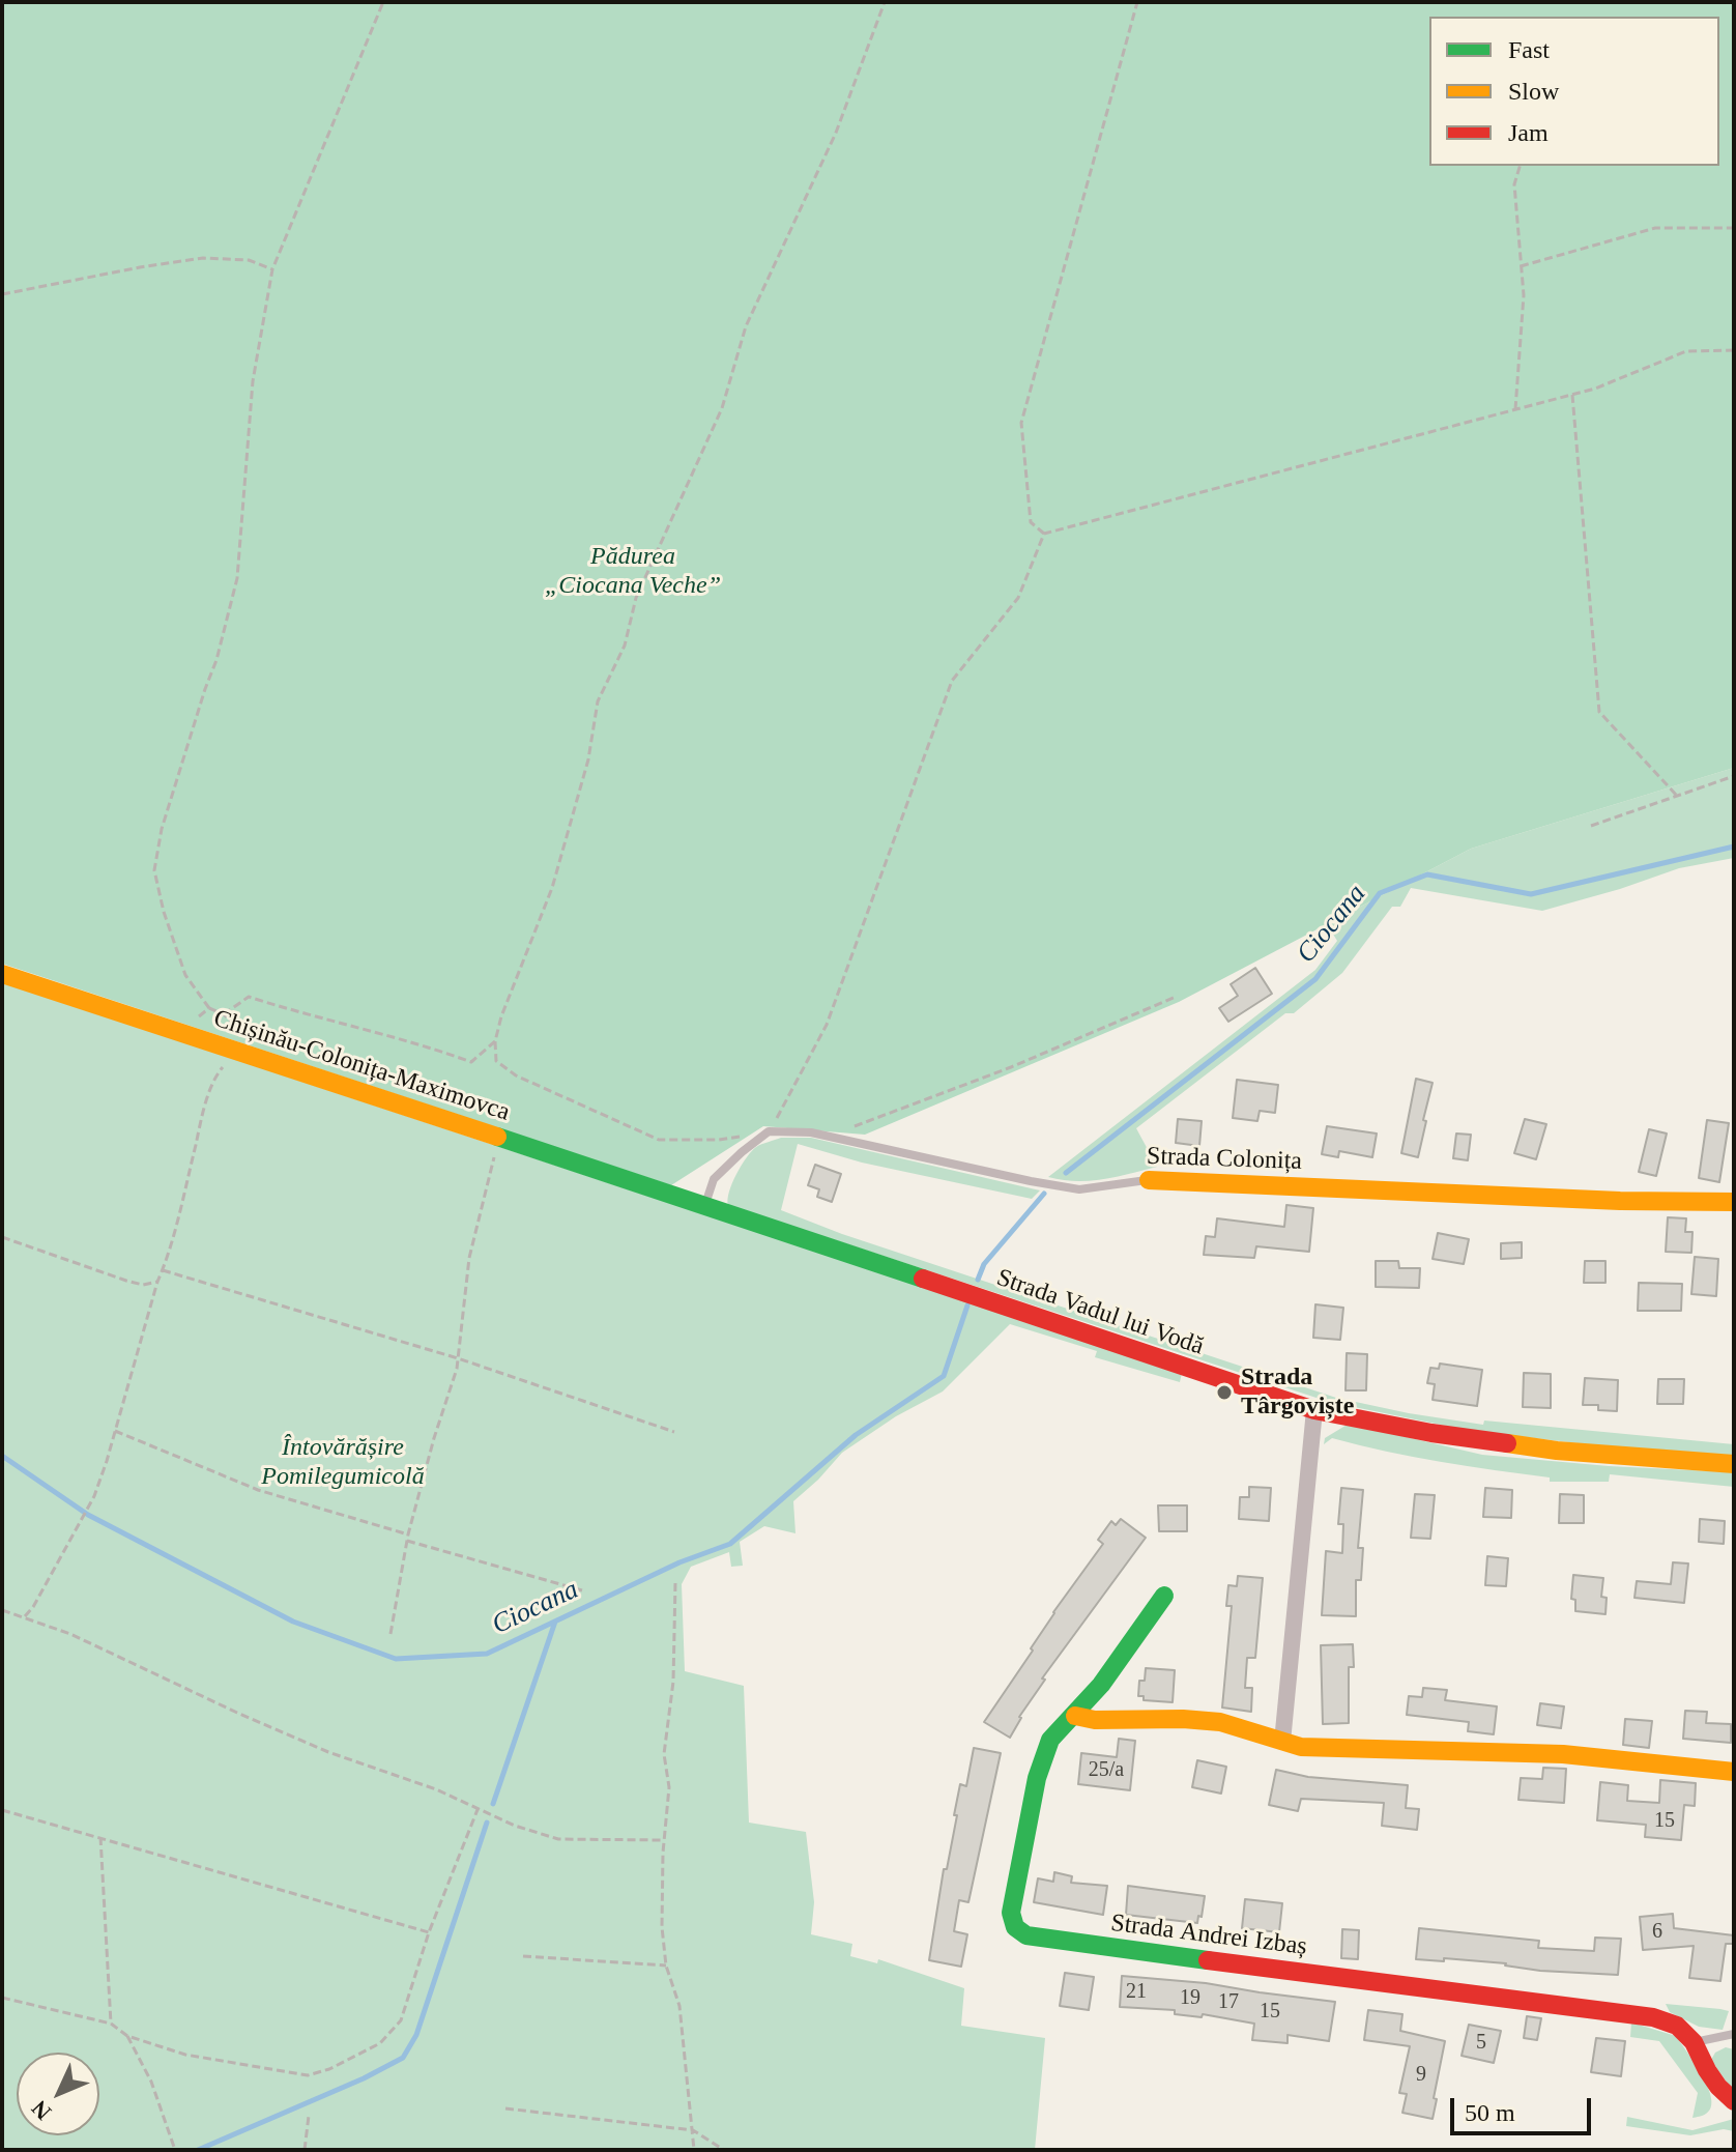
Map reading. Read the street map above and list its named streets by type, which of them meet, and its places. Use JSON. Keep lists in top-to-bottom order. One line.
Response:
{"streets":{"street":["Chișinău-Colonița-Maximovca","Strada Colonița","Strada Vadul lui Vodă","Strada Andrei Izbaș"]},"crossings":[["Chișinău-Colonița-Maximovca","Strada Vadul lui Vodă"]],"water":["Ciocana"],"parks":["Pădurea „Ciocana Veche”","Întovărășire Pomilegumicolă"],"places":["Strada Târgoviște"],"house_numbers":["25/a","15","6","21","19","17","15","5","9"],"legend":["Fast","Slow","Jam"],"scale_bar":"50 m","north":"bottom left"}
